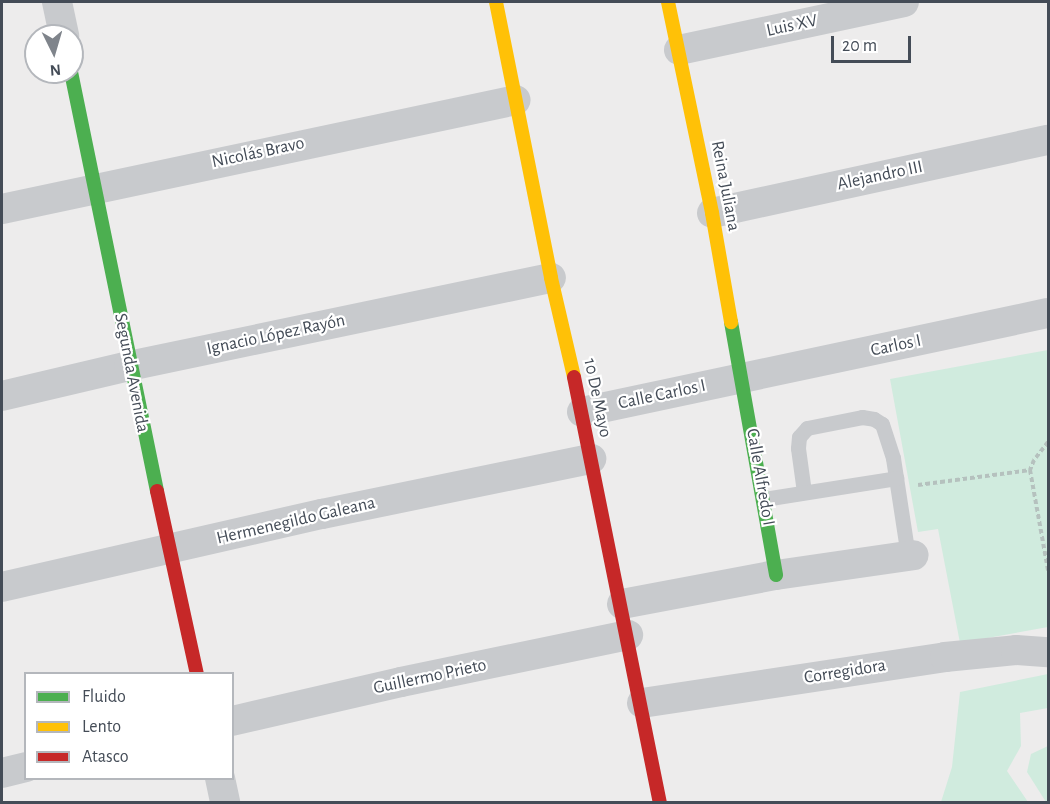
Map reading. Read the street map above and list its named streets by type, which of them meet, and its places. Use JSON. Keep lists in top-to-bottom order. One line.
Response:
{"streets":{"street":["Luis XV","Nicolás Bravo","Alejandro III","Reina Juliana","Ignacio López Rayón","Carlos I","Segunda Avenida","Calle Carlos I","10 De Mayo","Calle Alfredo I","Hermenegildo Galeana","Corregidora","Guillermo Prieto"]},"crossings":[["Luis XV","Reina Juliana"],["Nicolás Bravo","Segunda Avenida"],["Nicolás Bravo","10 De Mayo"],["Alejandro III","Reina Juliana"],["Reina Juliana","Carlos I"],["Reina Juliana","Calle Carlos I"],["Reina Juliana","Calle Alfredo I"],["Ignacio López Rayón","Segunda Avenida"],["Ignacio López Rayón","10 De Mayo"],["Carlos I","Calle Carlos I"],["Carlos I","Calle Alfredo I"],["Segunda Avenida","Hermenegildo Galeana"],["Calle Carlos I","10 De Mayo"],["Calle Carlos I","Calle Alfredo I"],["10 De Mayo","Hermenegildo Galeana"],["10 De Mayo","Corregidora"],["10 De Mayo","Guillermo Prieto"]],"legend":["Fluido","Lento","Atasco"],"scale_bar":"20 m","north":"bottom"}
